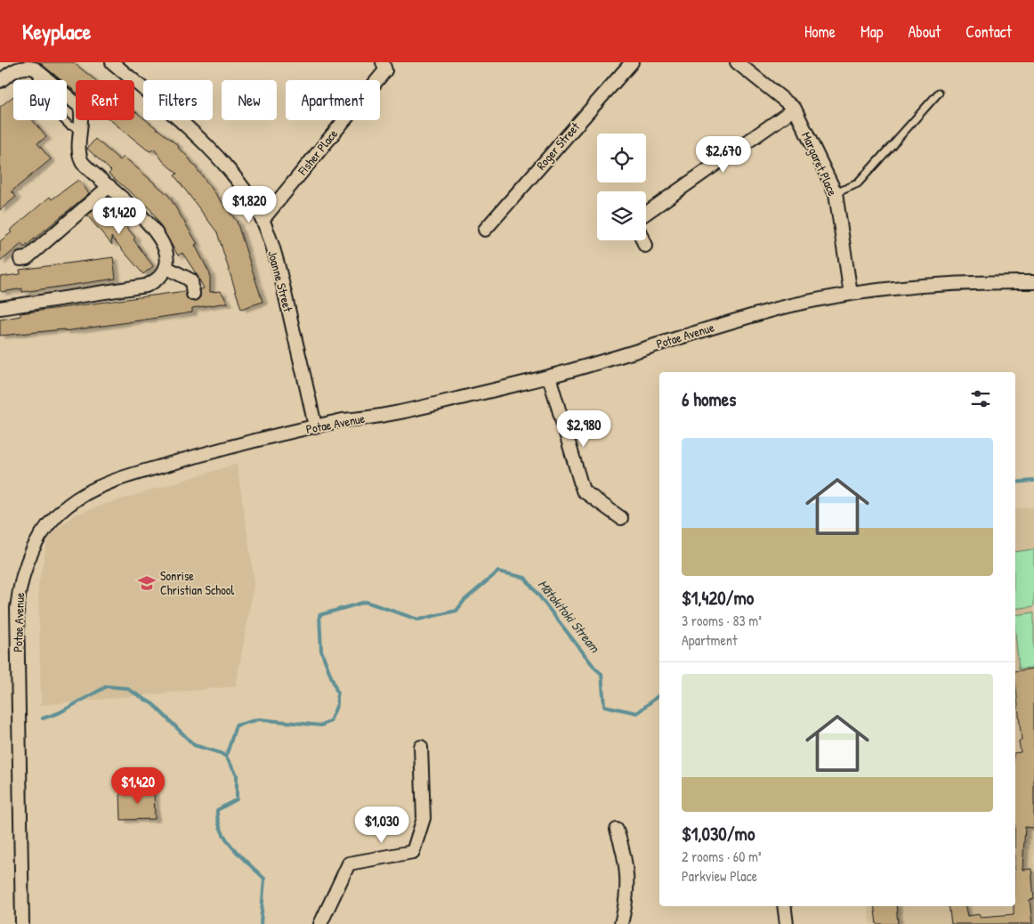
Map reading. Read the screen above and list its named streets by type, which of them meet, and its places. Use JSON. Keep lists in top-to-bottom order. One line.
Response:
{"streets":{"street":["Roger Street","Fisher Place","Margaret Place","Joanne Street","Potae Avenue"]},"crossings":[["Fisher Place","Joanne Street"],["Margaret Place","Potae Avenue"],["Joanne Street","Potae Avenue"]],"water":["Mātokitoki Stream"],"places":{"school or university":["Sonrise Christian School"]},"page":{"header":"Keyplace","nav":["Home","Map","About","Contact"],"chip":["Buy","Rent","Filters","New","Apartment"],"price":["$2,670","$1,820","$1,420","$2,980","$1,420","$1,030"],"heading":"6 homes","list":[{"name":"$1,420/mo","note":"3 rooms · 83 m² · Apartment"},{"name":"$1,030/mo","note":"2 rooms · 60 m² · Parkview Place"}]}}
